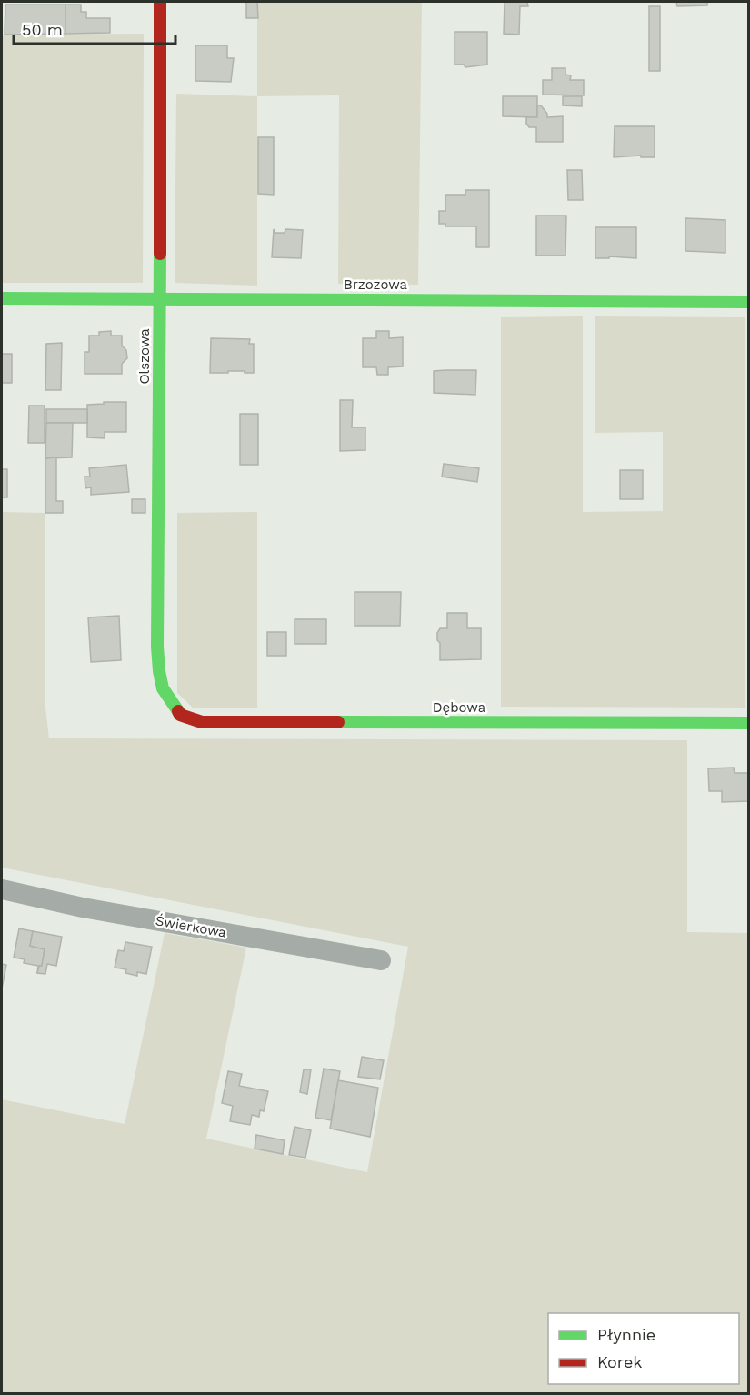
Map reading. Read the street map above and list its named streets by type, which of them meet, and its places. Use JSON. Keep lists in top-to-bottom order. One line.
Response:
{"streets":{"street":["Brzozowa","Olszowa","Dębowa","Świerkowa"]},"crossings":[["Brzozowa","Olszowa"],["Olszowa","Dębowa"]],"legend":["Płynnie","Korek"],"scale_bar":"50 m"}
